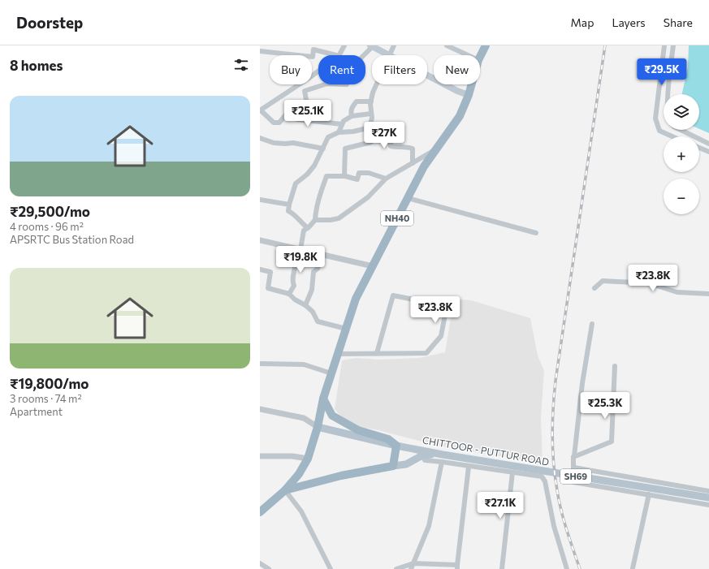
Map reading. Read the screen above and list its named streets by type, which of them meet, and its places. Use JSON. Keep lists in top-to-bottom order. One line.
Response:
{"streets":{"highway":["NH40"],"main road":["CHITTOOR - PUTTUR ROAD","SH69"]},"crossings":[["NH40","CHITTOOR - PUTTUR ROAD"]],"page":{"header":"Doorstep","nav":["Map","Layers","Share"],"heading":"8 homes","chip":["Buy","Rent","Filters","New"],"price":["₹29.5K","₹25.1K","₹27K","₹19.8K","₹23.8K","₹23.8K","₹25.3K","₹27.1K"],"list":[{"name":"₹29,500/mo","note":"4 rooms · 96 m² · APSRTC Bus Station Road"},{"name":"₹19,800/mo","note":"3 rooms · 74 m² · Apartment"}],"map_buttons":["+","−"]}}
